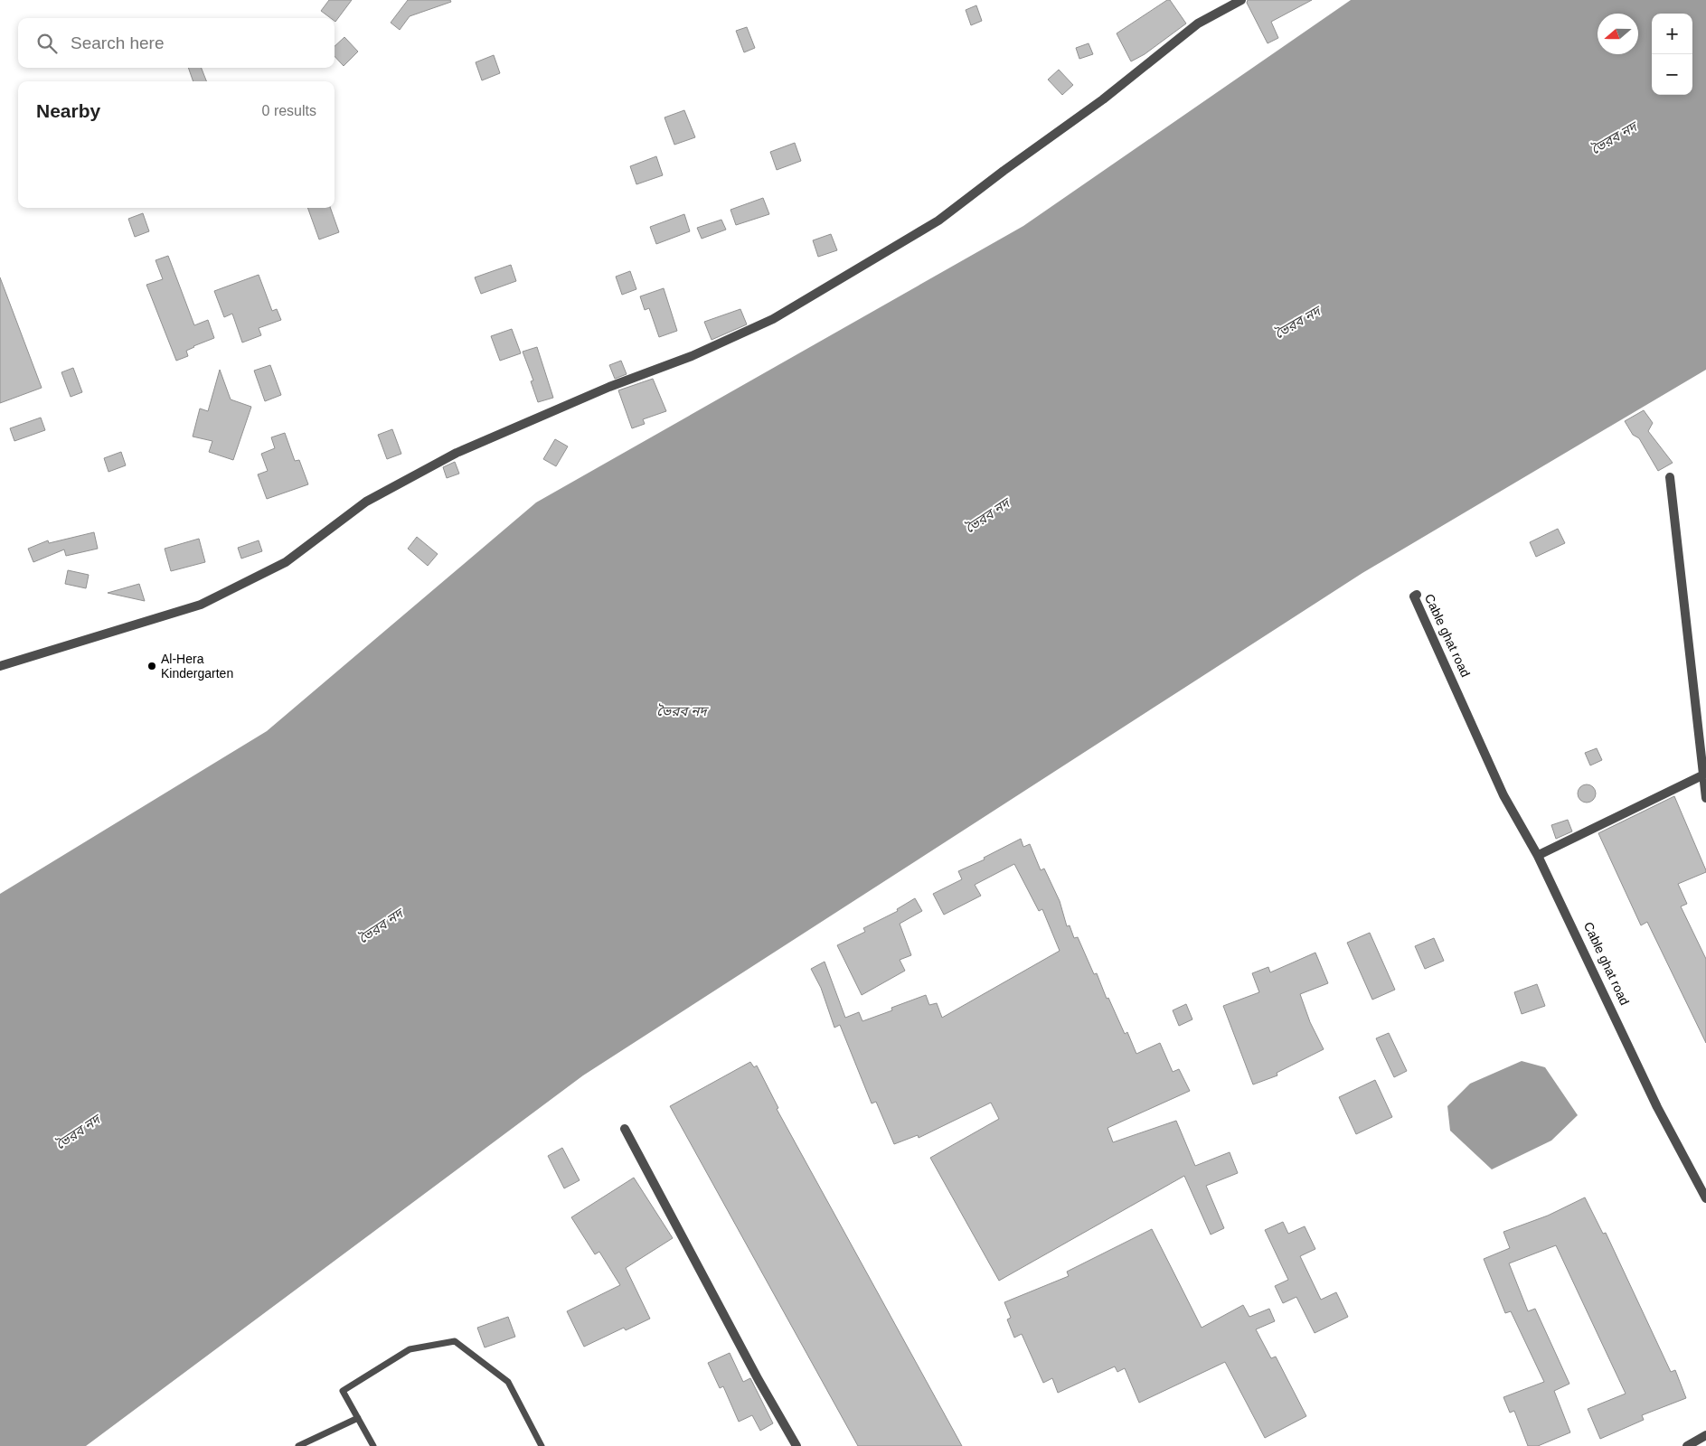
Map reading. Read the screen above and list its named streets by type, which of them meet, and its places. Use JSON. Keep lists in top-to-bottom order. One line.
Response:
{"streets":{"street":["Cable ghat road"]},"water":["ভৈরব নদ"],"places":["Al-Hera Kindergarten"],"north":"left","page":{"map_buttons":["+","−"],"search":"Search here","heading":["Nearby","0 results"]}}
